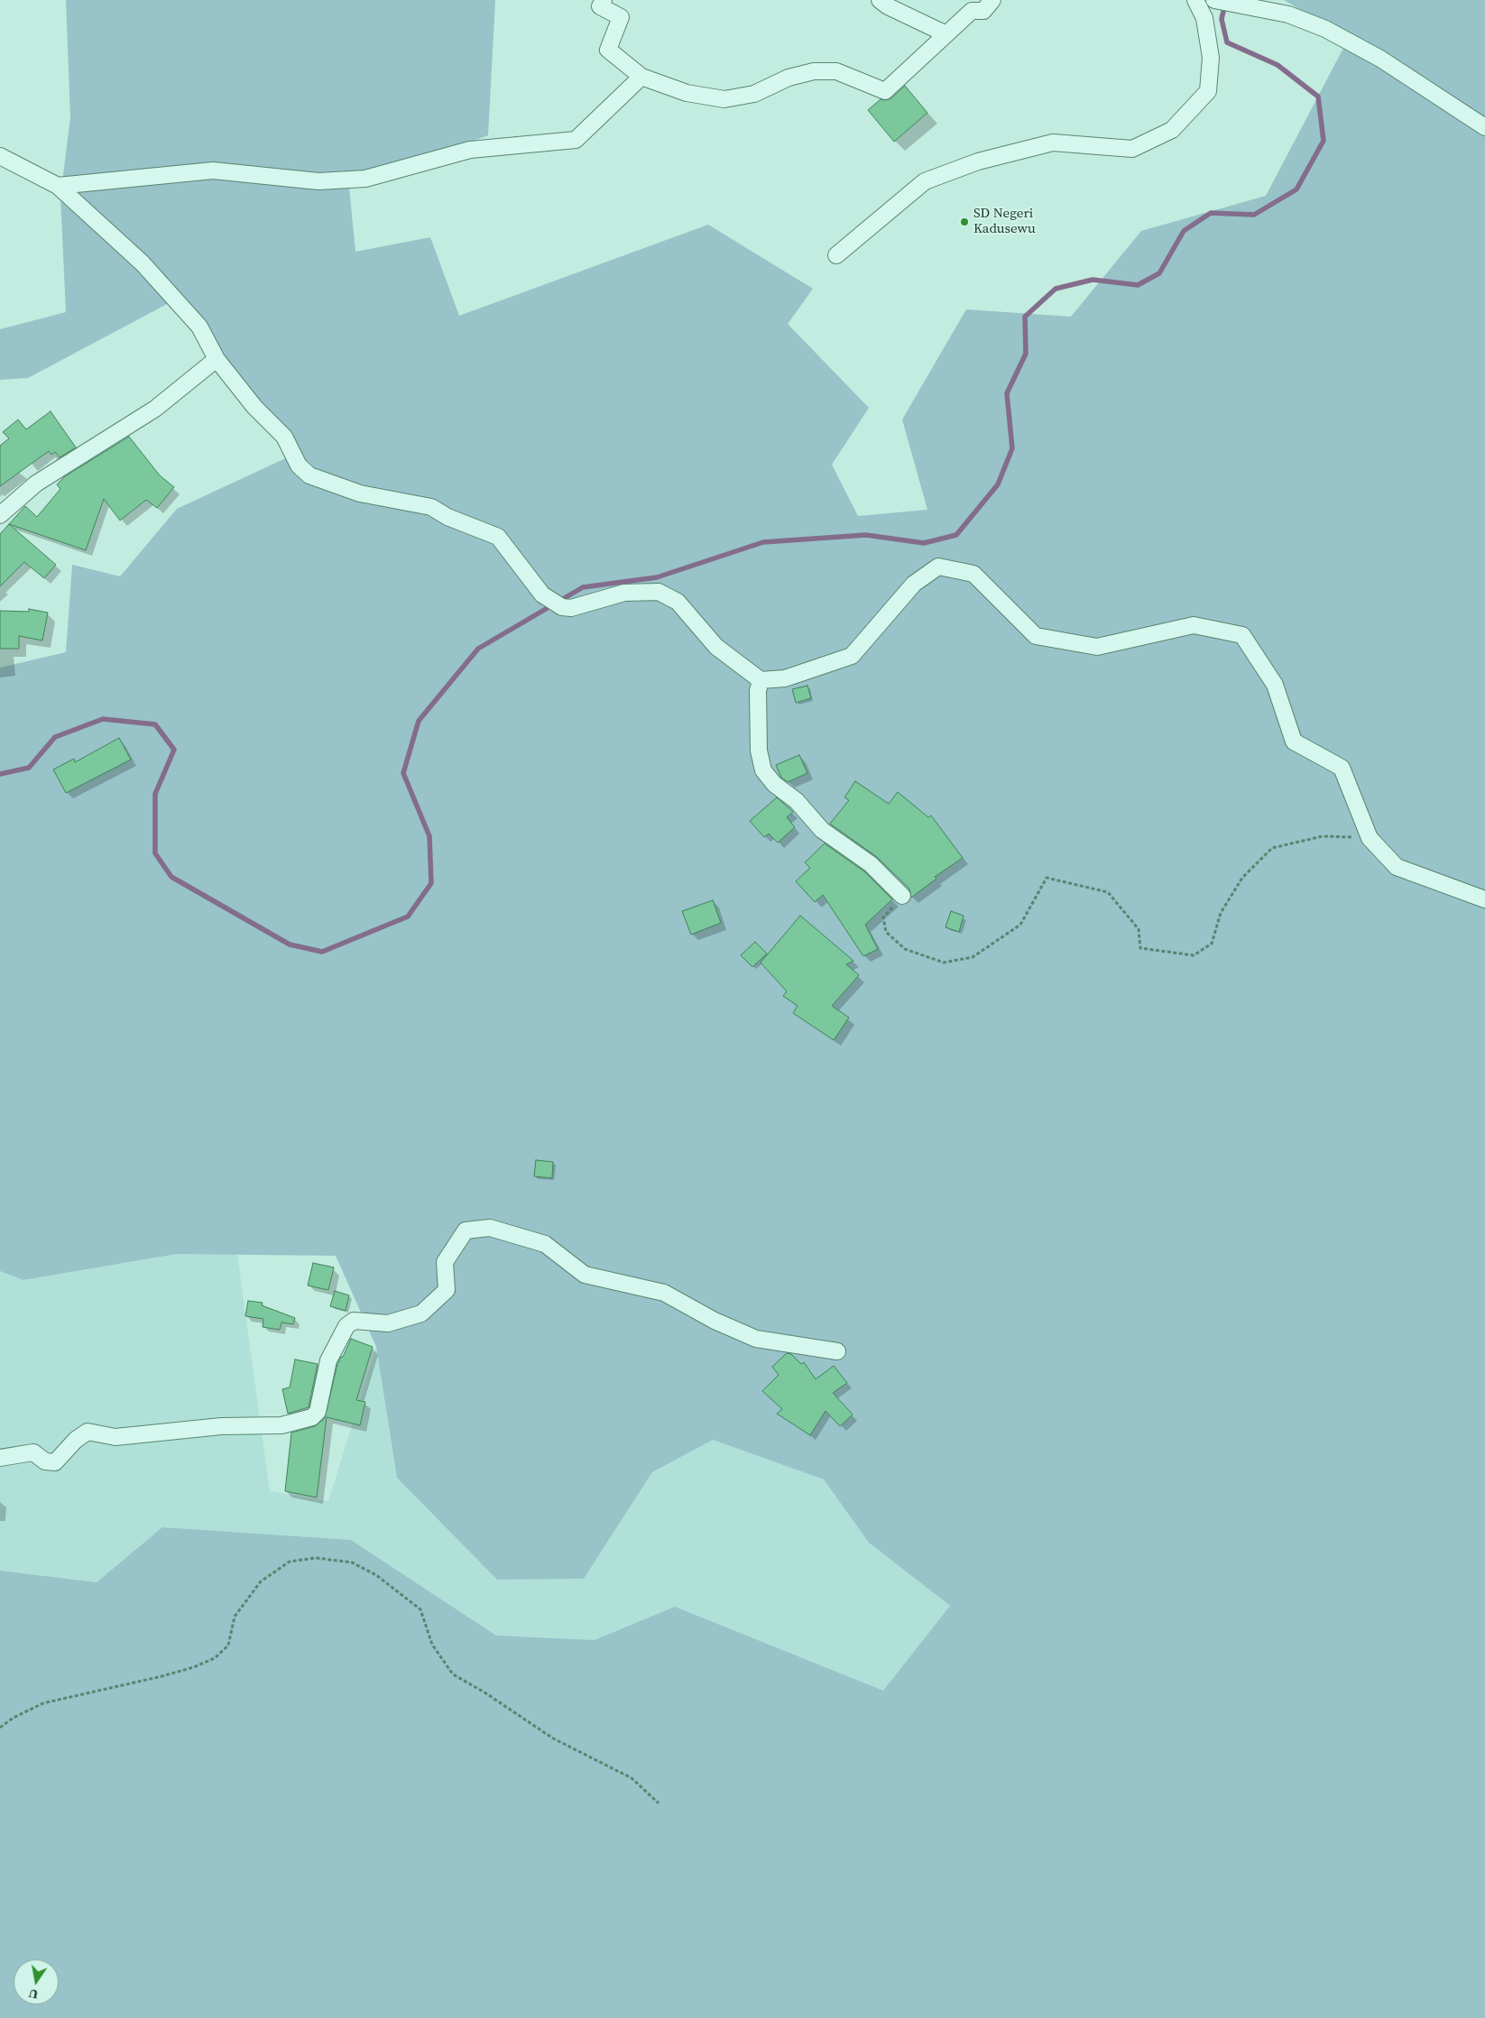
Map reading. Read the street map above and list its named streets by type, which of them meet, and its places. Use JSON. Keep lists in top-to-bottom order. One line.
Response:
{"places":["SD Negeri Kadusewu"],"north":"bottom"}
